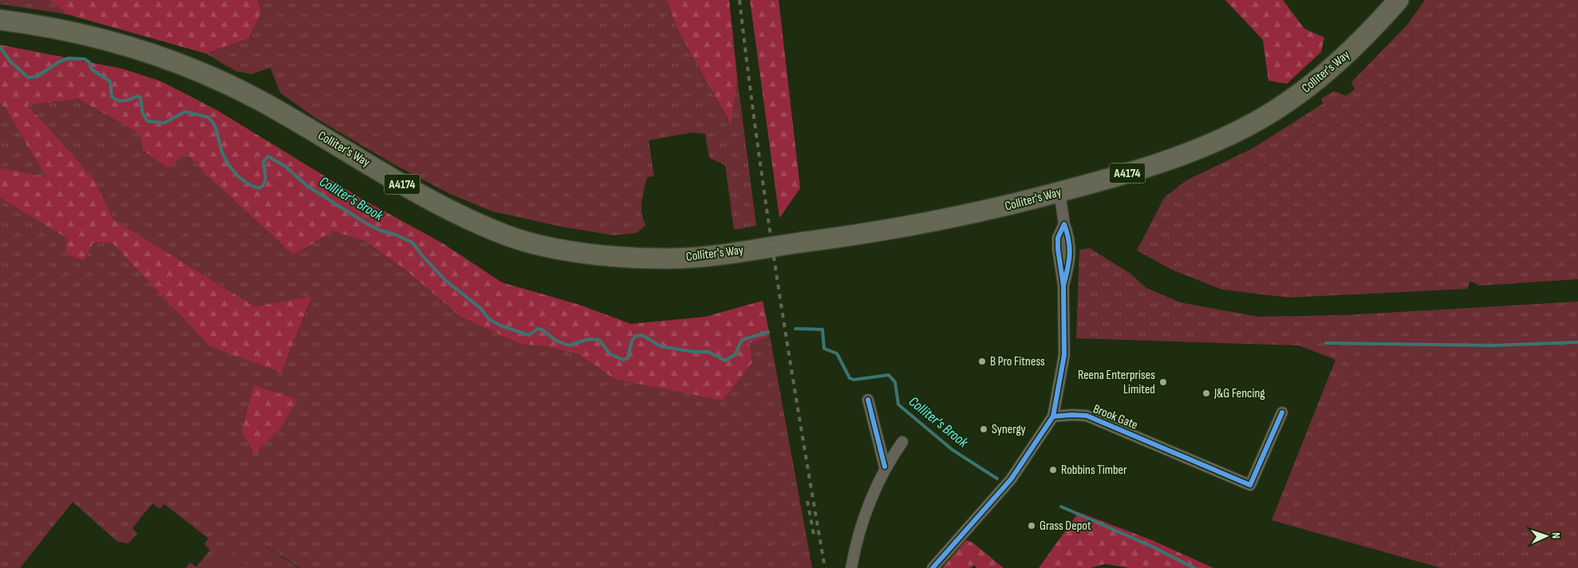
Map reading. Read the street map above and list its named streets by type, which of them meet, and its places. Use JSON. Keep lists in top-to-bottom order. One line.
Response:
{"streets":{"highway":["Colliter's Way","A4174"],"street":["Brook Gate"]},"water":["Colliter's Brook"],"places":["B Pro Fitness","Reena Enterprises Limited","J&G Fencing","Synergy","Robbins Timber","Grass Depot"],"north":"right"}
